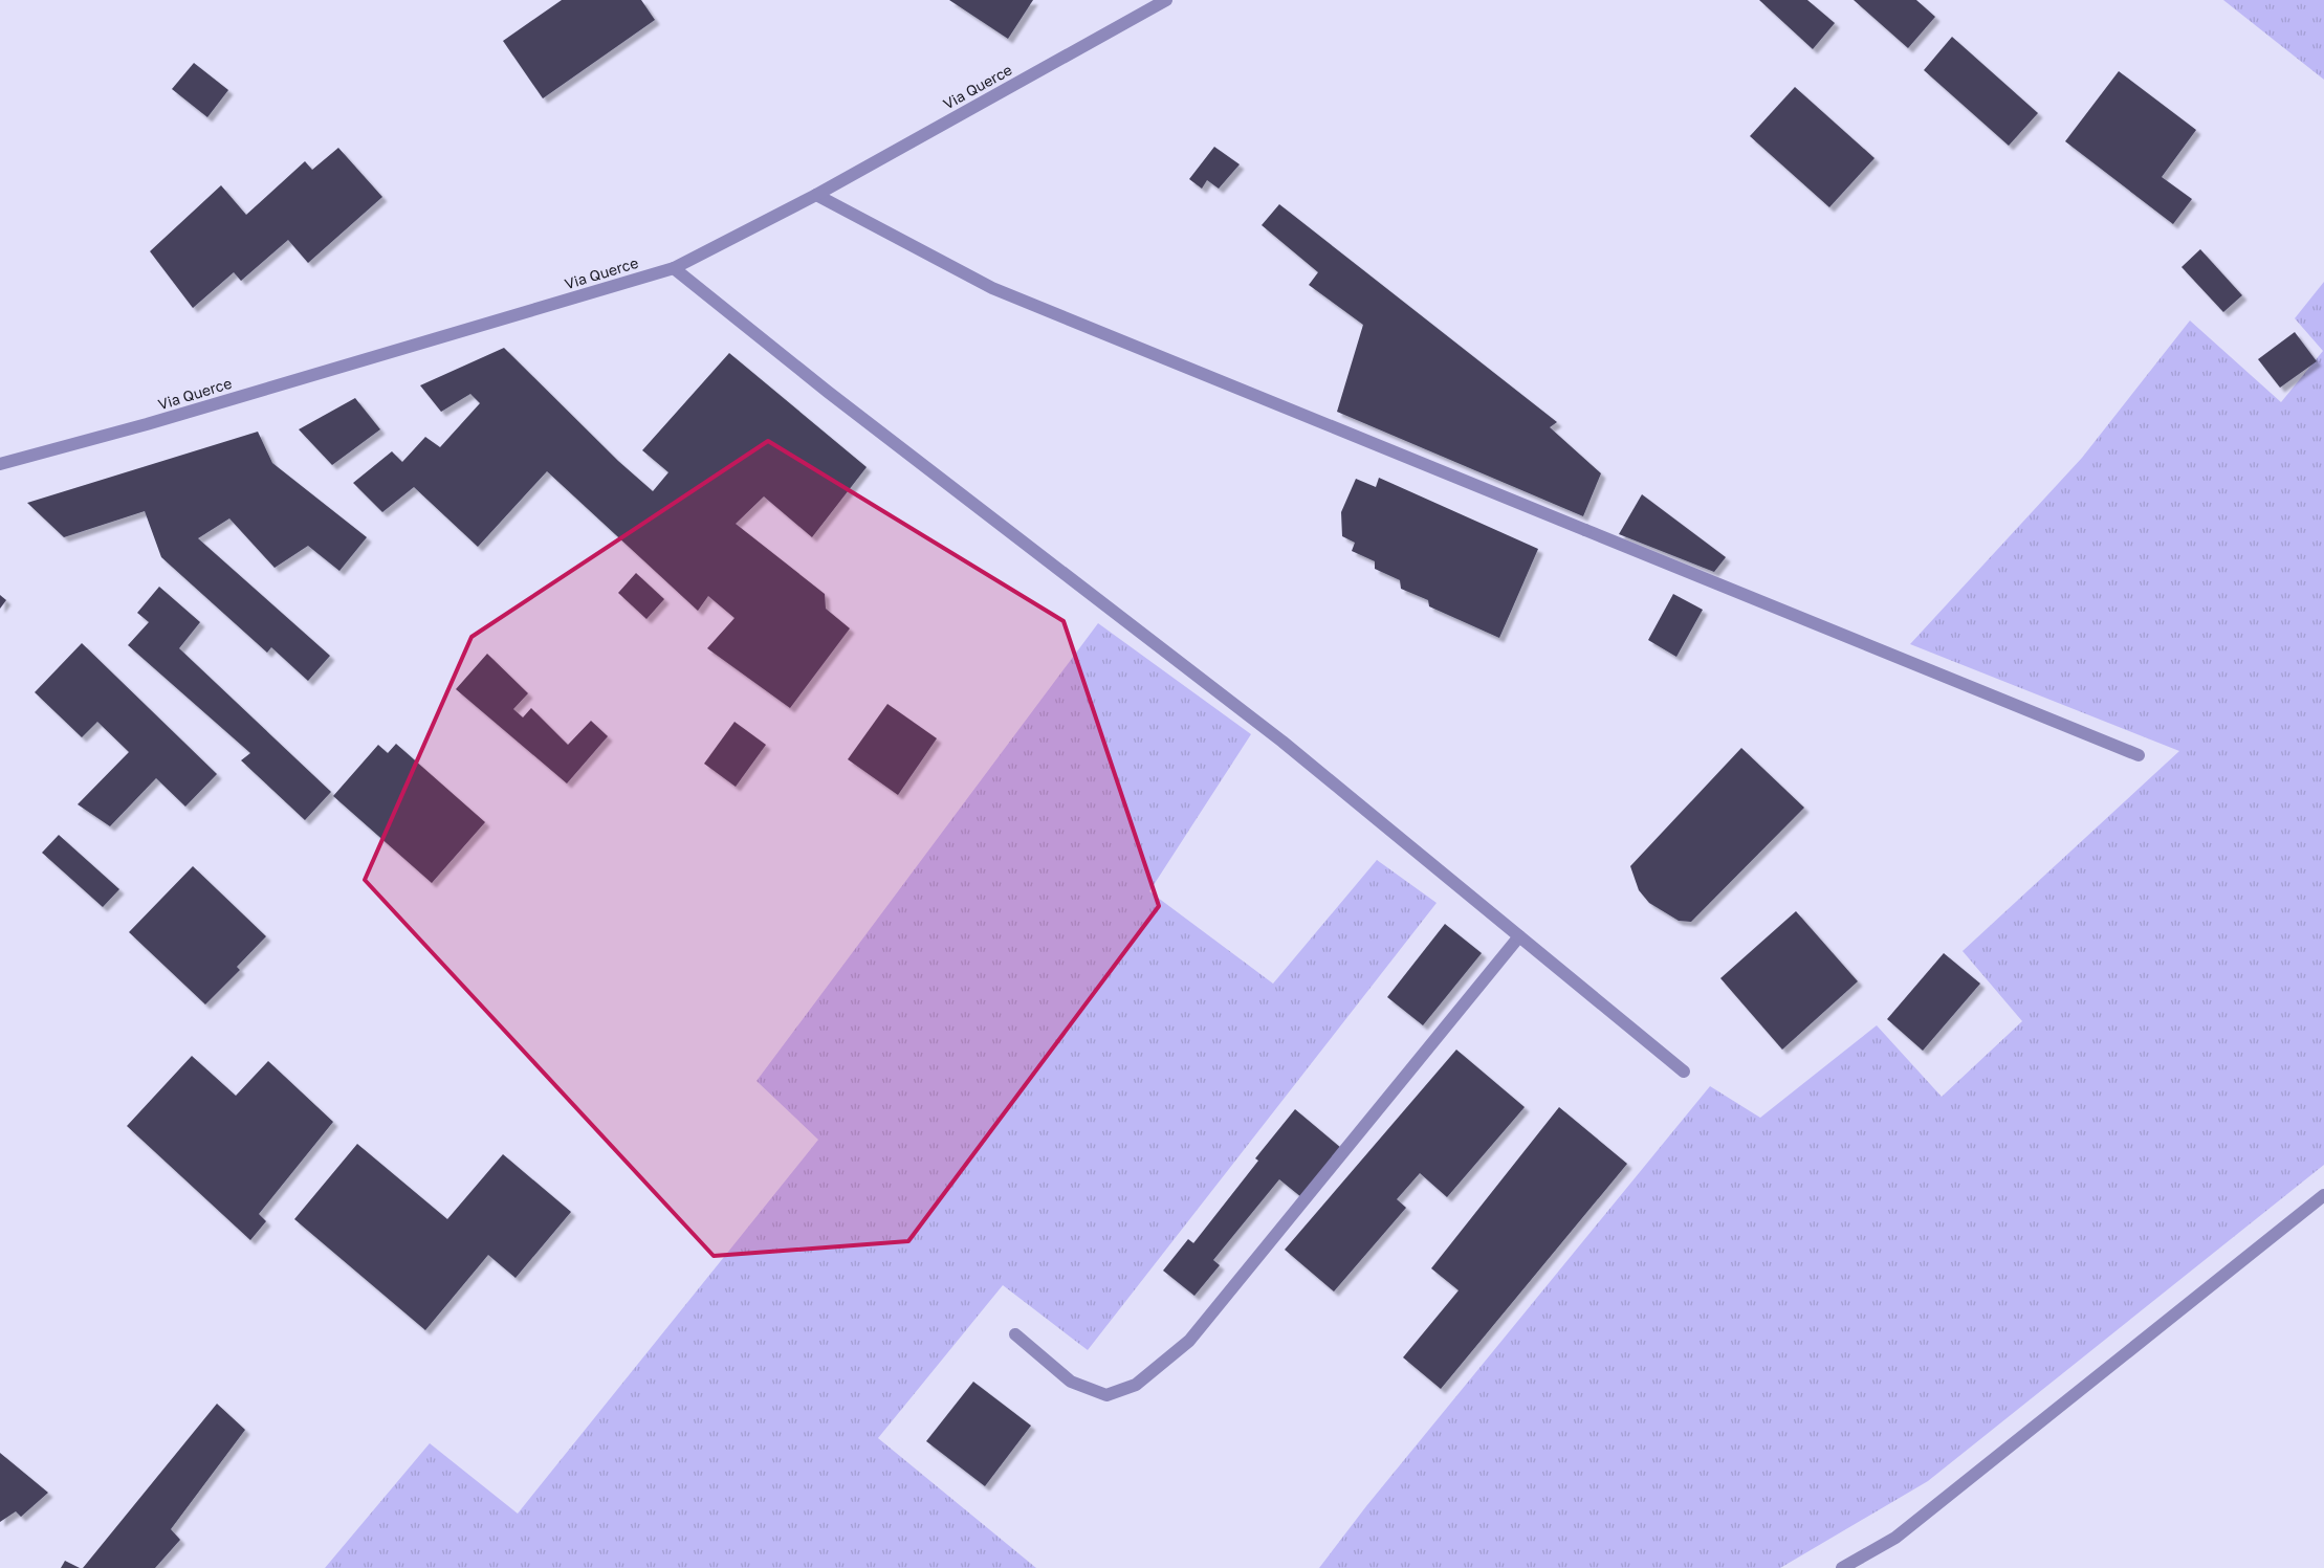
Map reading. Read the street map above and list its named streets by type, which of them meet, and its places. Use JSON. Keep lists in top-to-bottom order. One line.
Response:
{"streets":{"street":["Via Querce"]}}
